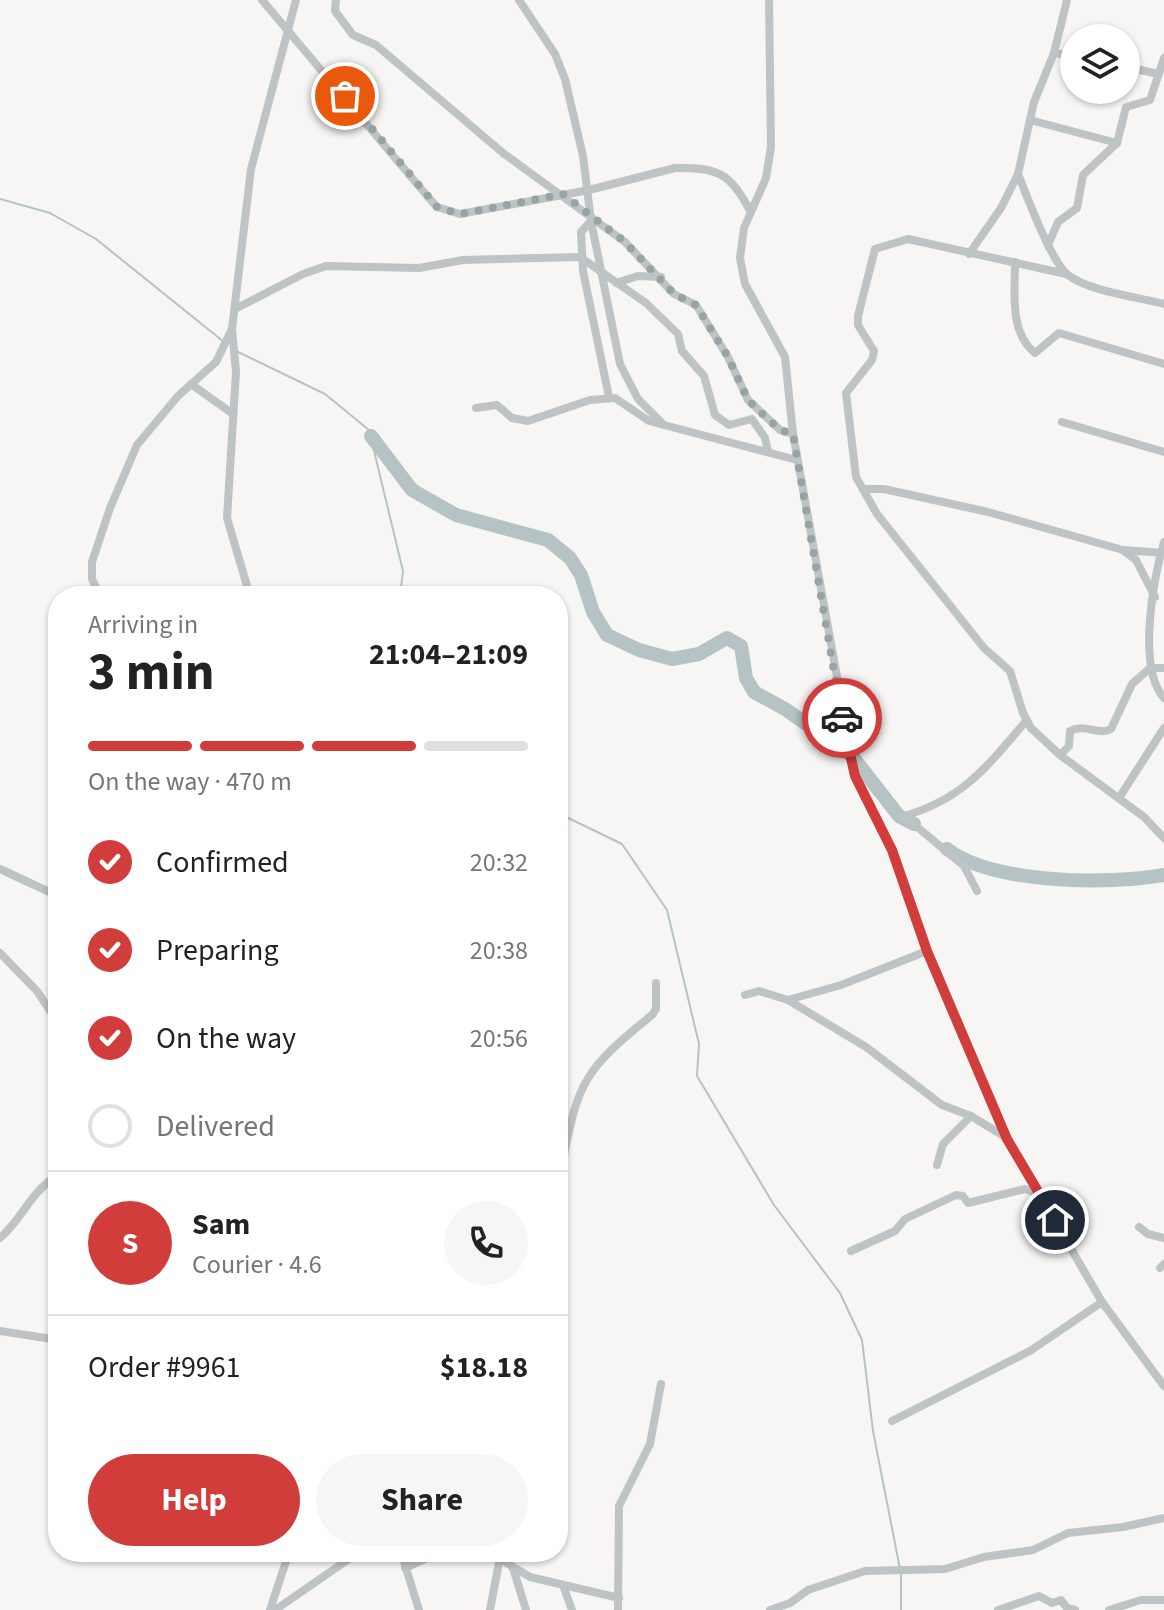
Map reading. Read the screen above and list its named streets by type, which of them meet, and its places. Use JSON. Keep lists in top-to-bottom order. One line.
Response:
{"page":{"heading":["3 min","Arriving in","21:04–21:09"],"panel":["Sam","Courier · 4.6","Order #9961","$18.18"],"bar":"On the way · 470 m","list":[["Confirmed","20:32"],["Preparing","20:38"],["On the way","20:56"],"Delivered"],"round":"S","buttons":["Help","Share"]}}
